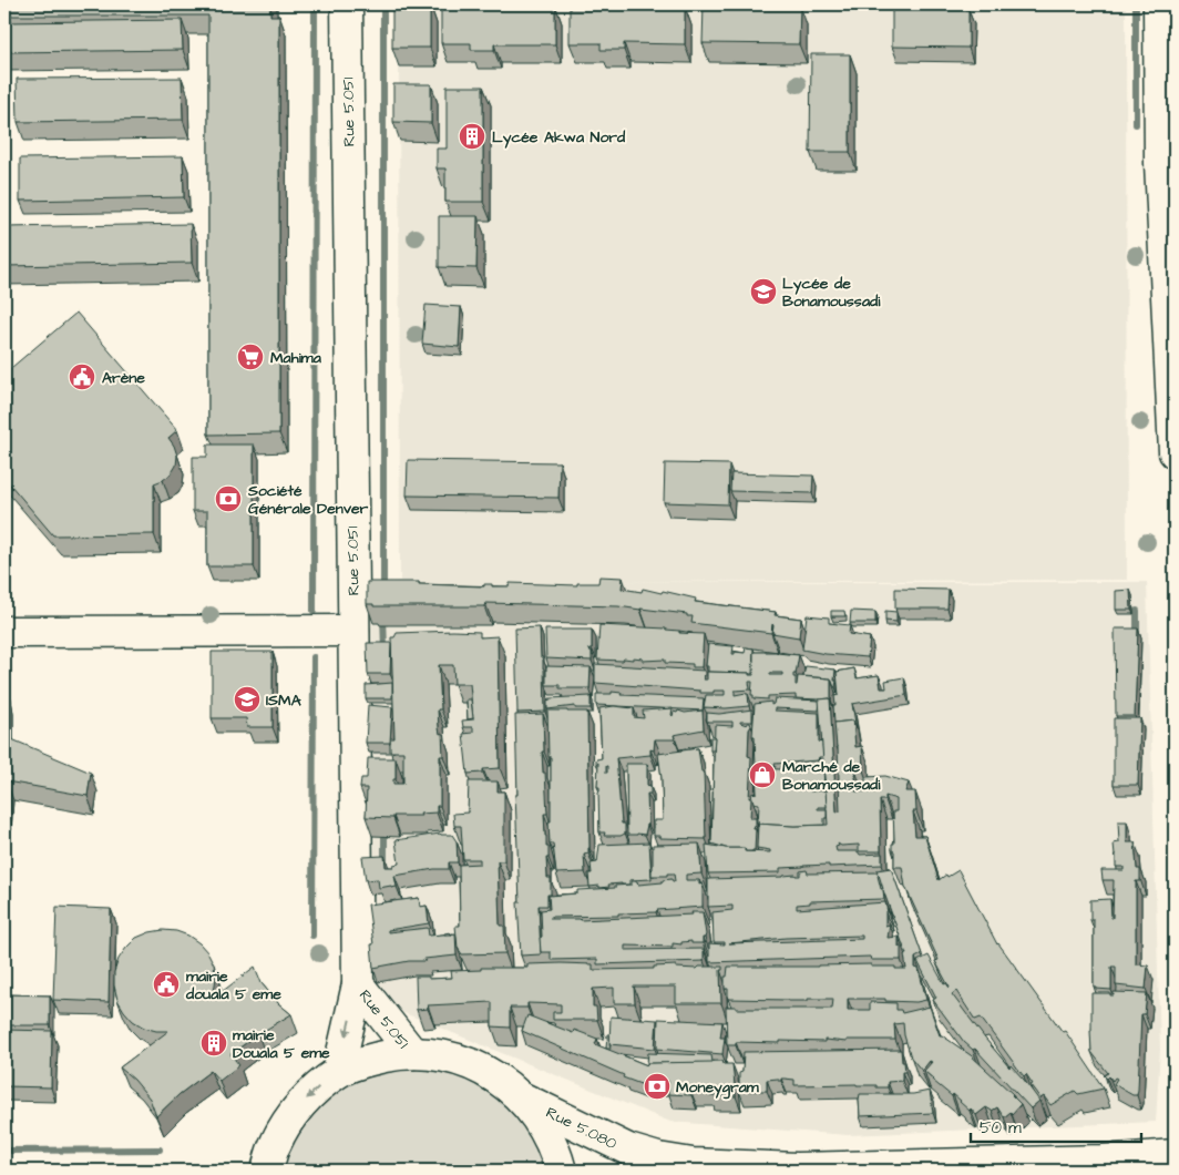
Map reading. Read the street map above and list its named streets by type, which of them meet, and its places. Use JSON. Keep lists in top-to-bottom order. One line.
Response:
{"streets":{"main road":["Rue 5.051","Rue 5.080"]},"places":{"building":["Lycée Akwa Nord","mairie Douala 5 eme"],"school or university":["Lycée de Bonamoussadi","ISMA"],"supermarket":["Mahima"],"public building":["Arène","mairie douala 5 eme"],"bank":["Société Générale Denver","Moneygram"],"shop":["Marché de Bonamoussadi"]},"scale_bar":"50 m"}
